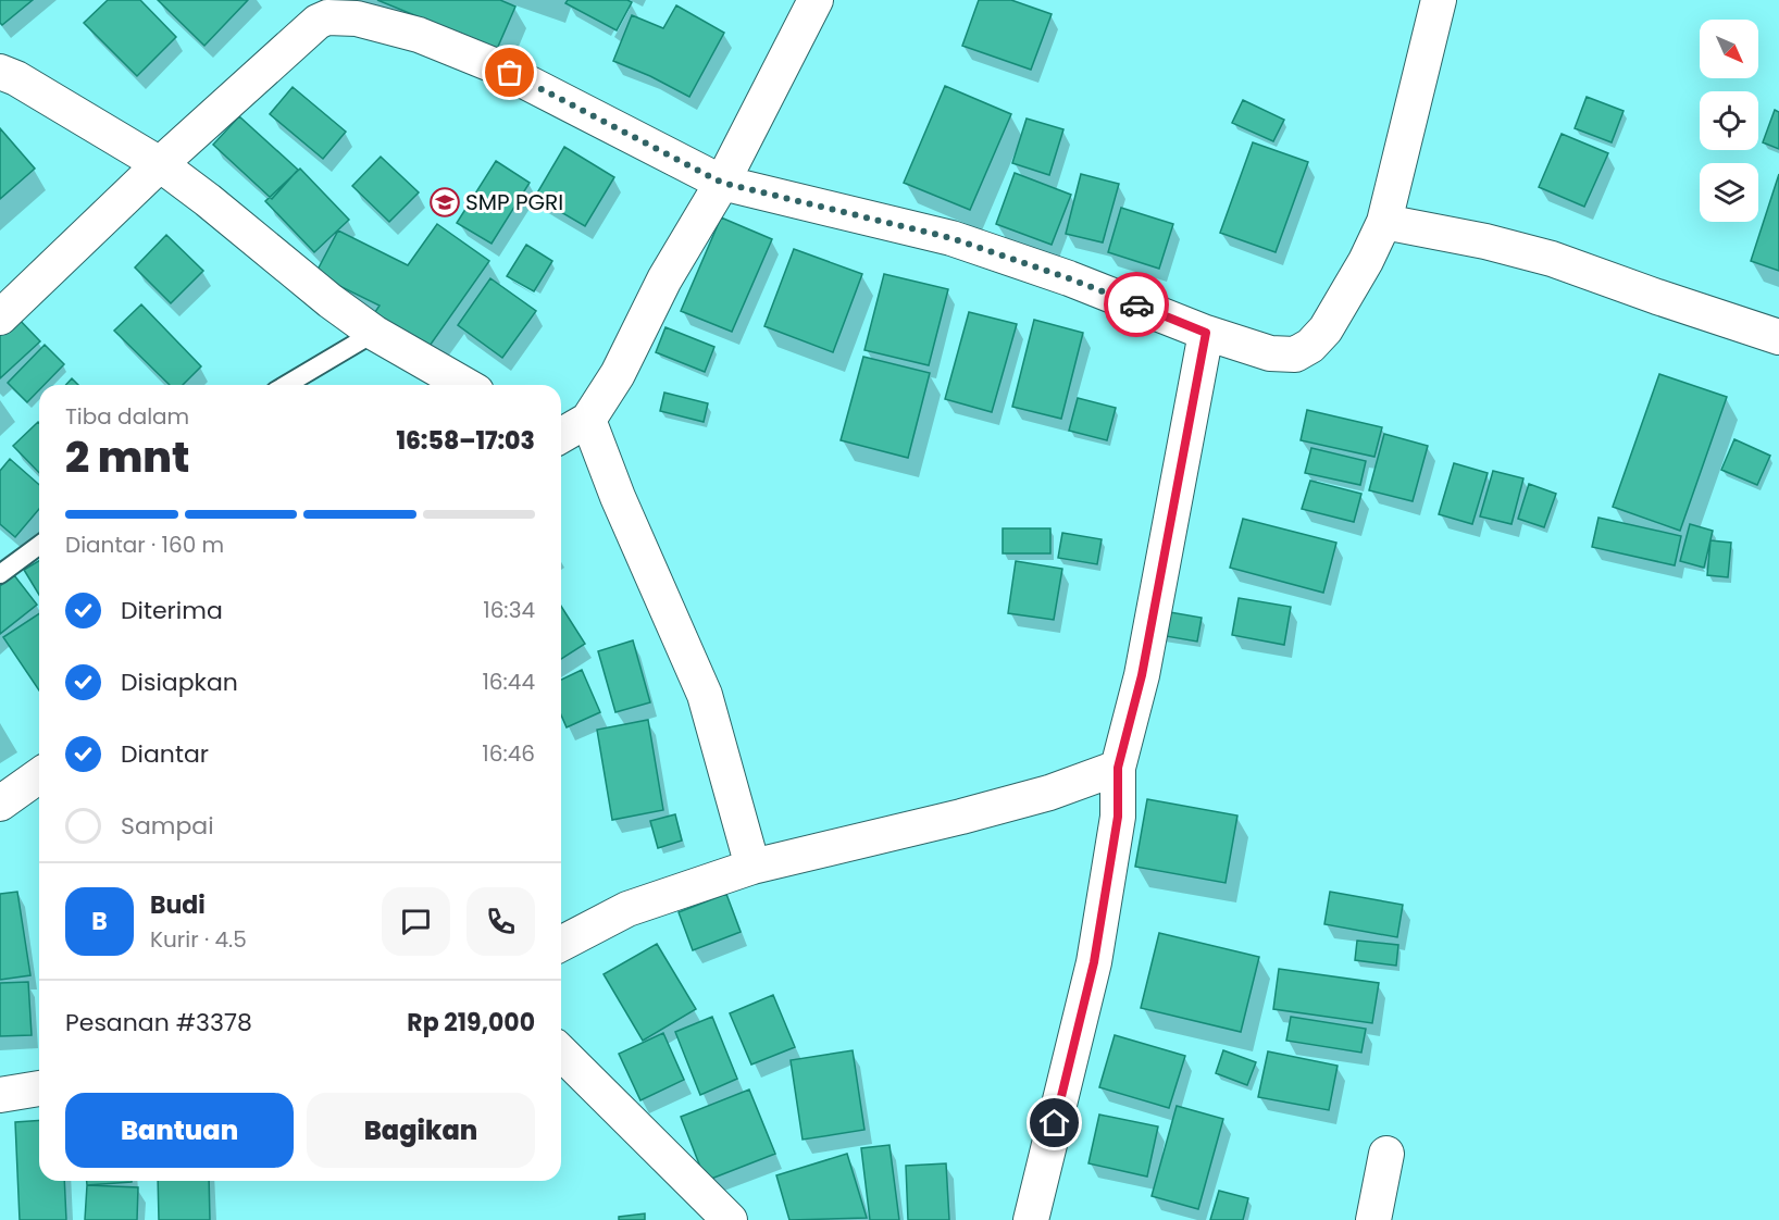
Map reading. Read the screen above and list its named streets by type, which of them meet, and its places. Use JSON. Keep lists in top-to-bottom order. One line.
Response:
{"places":{"school or university":["SMP PGRI"]},"north":"bottom right","page":{"heading":["2 mnt","Tiba dalam","16:58–17:03"],"panel":["Budi","Kurir · 4.5","Pesanan #3378","Rp 219,000"],"bar":"Diantar · 160 m","list":[["Diterima","16:34"],["Disiapkan","16:44"],["Diantar","16:46"],"Sampai"],"round":"B","buttons":["Bantuan","Bagikan"]}}
